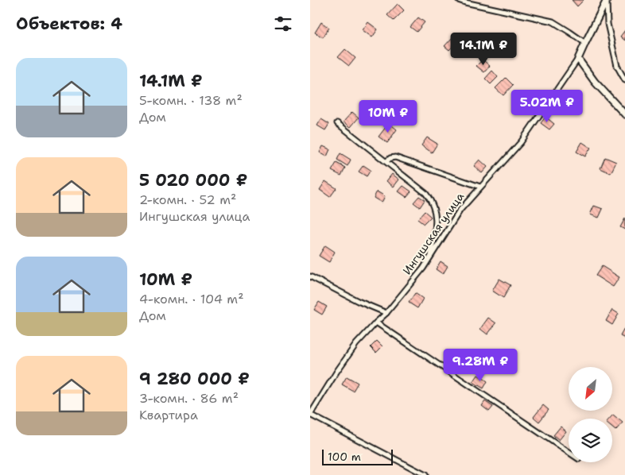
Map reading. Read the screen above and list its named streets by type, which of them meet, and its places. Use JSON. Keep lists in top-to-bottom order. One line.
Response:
{"streets":{"main road":["Ингушская улица"]},"scale_bar":"100 m","north":"bottom left","page":{"heading":"Объектов: 4","price":["14.1M ₽","5.02M ₽","10M ₽","9.28M ₽"],"list":[{"name":"14.1M ₽","note":"5-комн. · 138 m² · Дом"},{"name":"5 020 000 ₽","note":"2-комн. · 52 m² · Ингушская улица"},{"name":"10M ₽","note":"4-комн. · 104 m² · Дом"},{"name":"9 280 000 ₽","note":"3-комн. · 86 m² · Квартира"}],"scale":"100 m"}}
